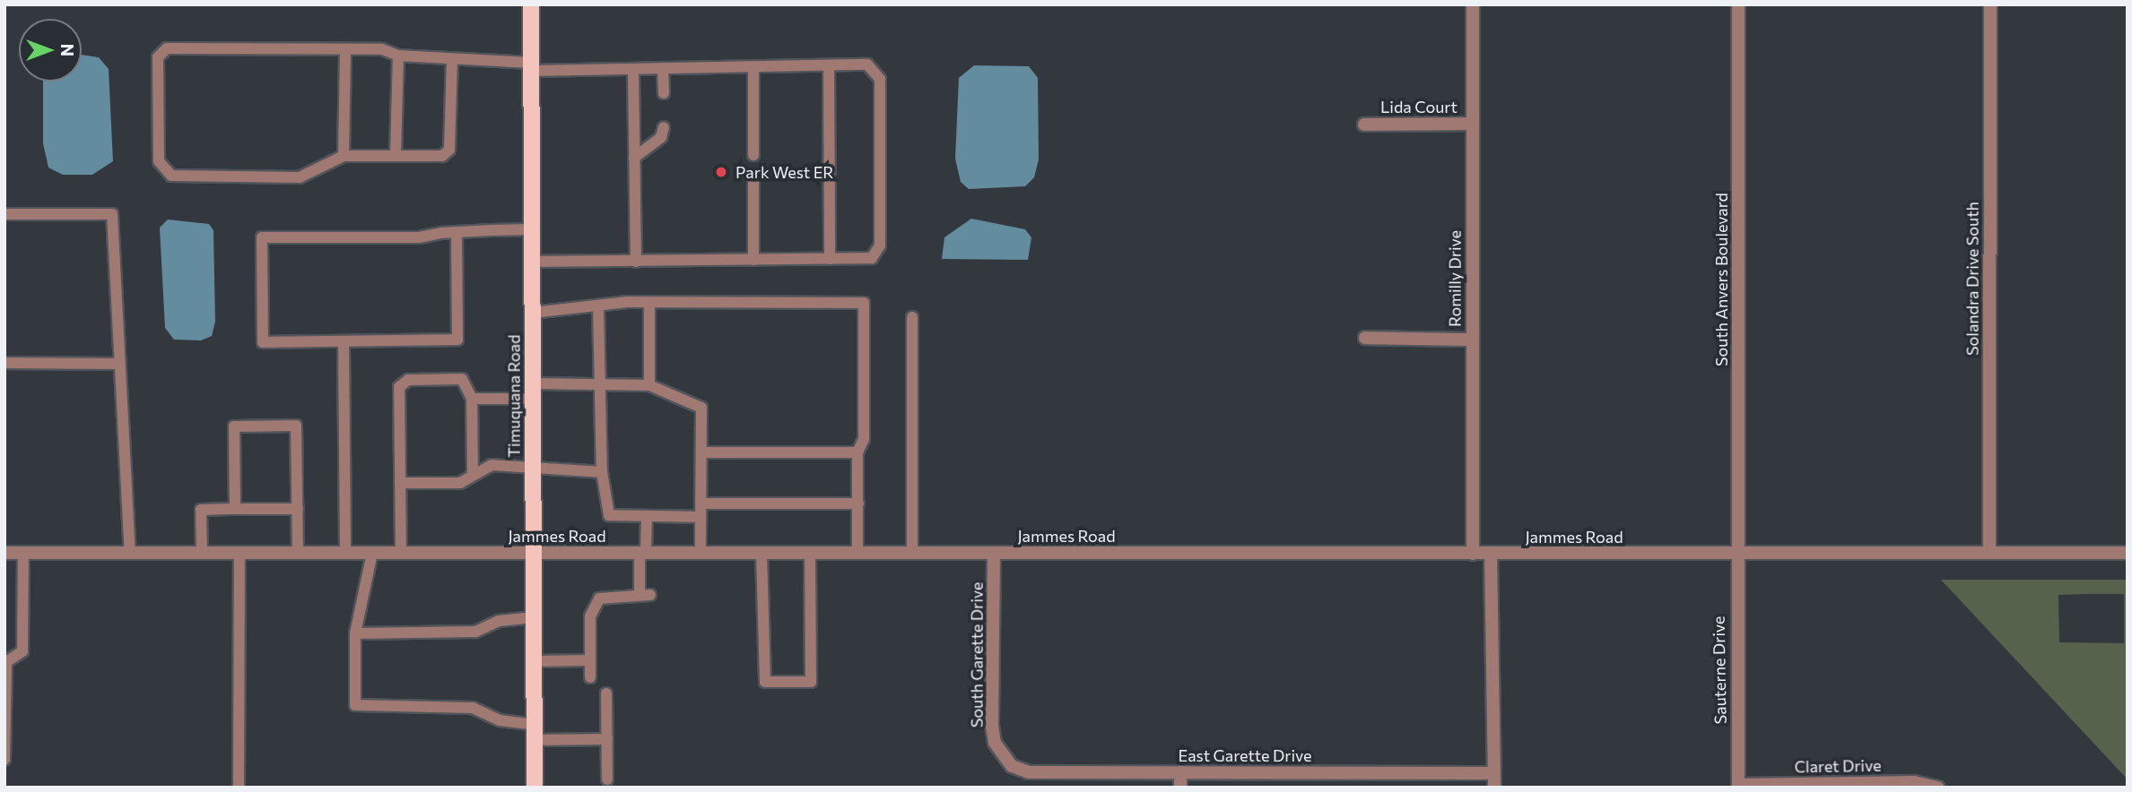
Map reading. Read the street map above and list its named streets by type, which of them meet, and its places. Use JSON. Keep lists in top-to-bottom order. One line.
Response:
{"streets":{"main road":["Timuquana Road"],"street":["Lida Court","Romilly Drive","Solandra Drive South","South Anvers Boulevard","Jammes Road","South Garette Drive","Sauterne Drive","East Garette Drive","Claret Drive"]},"crossings":[["Lida Court","Romilly Drive"],["Romilly Drive","Jammes Road"],["Solandra Drive South","Jammes Road"],["South Anvers Boulevard","Jammes Road"],["South Anvers Boulevard","Sauterne Drive"],["Timuquana Road","Jammes Road"],["Jammes Road","South Garette Drive"],["Jammes Road","Sauterne Drive"],["South Garette Drive","East Garette Drive"],["Sauterne Drive","Claret Drive"]],"places":["Park West ER"],"north":"right"}
